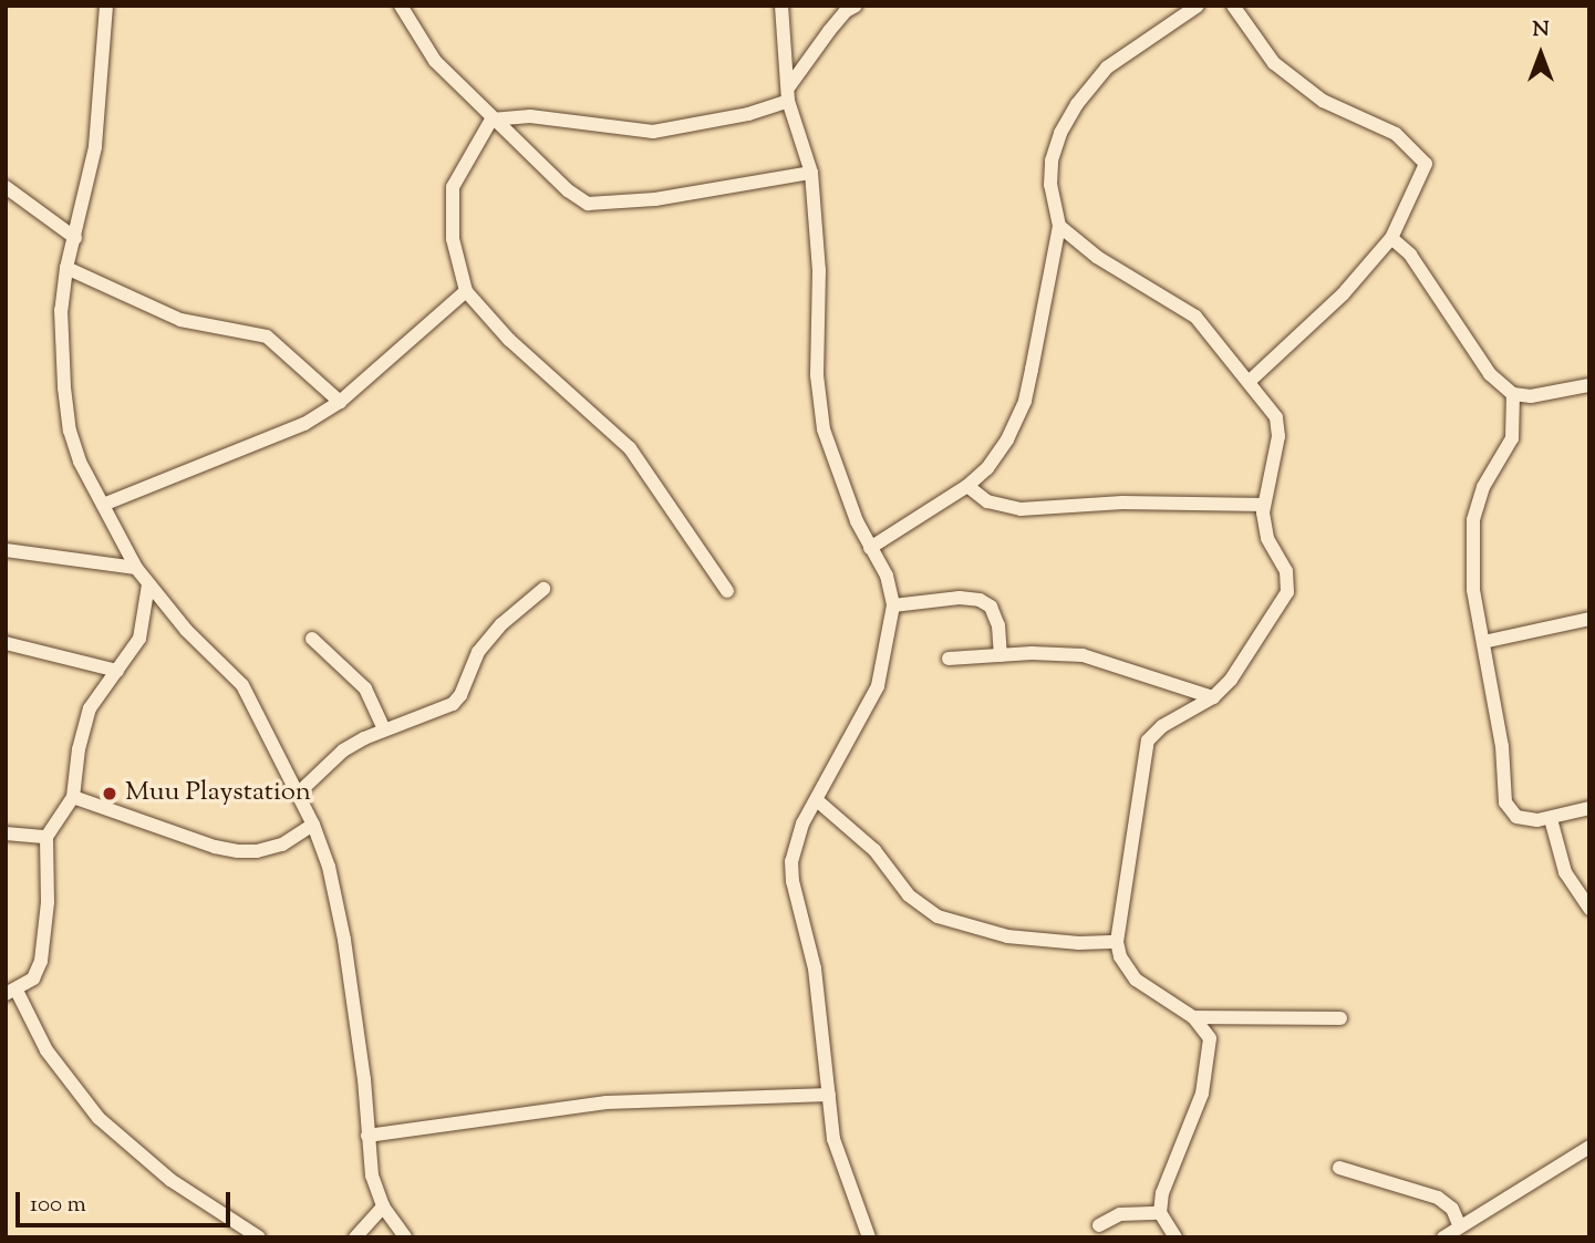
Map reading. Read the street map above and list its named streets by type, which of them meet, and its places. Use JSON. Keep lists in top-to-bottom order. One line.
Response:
{"places":["Muu Playstation"],"scale_bar":"100 m","north":"top"}
